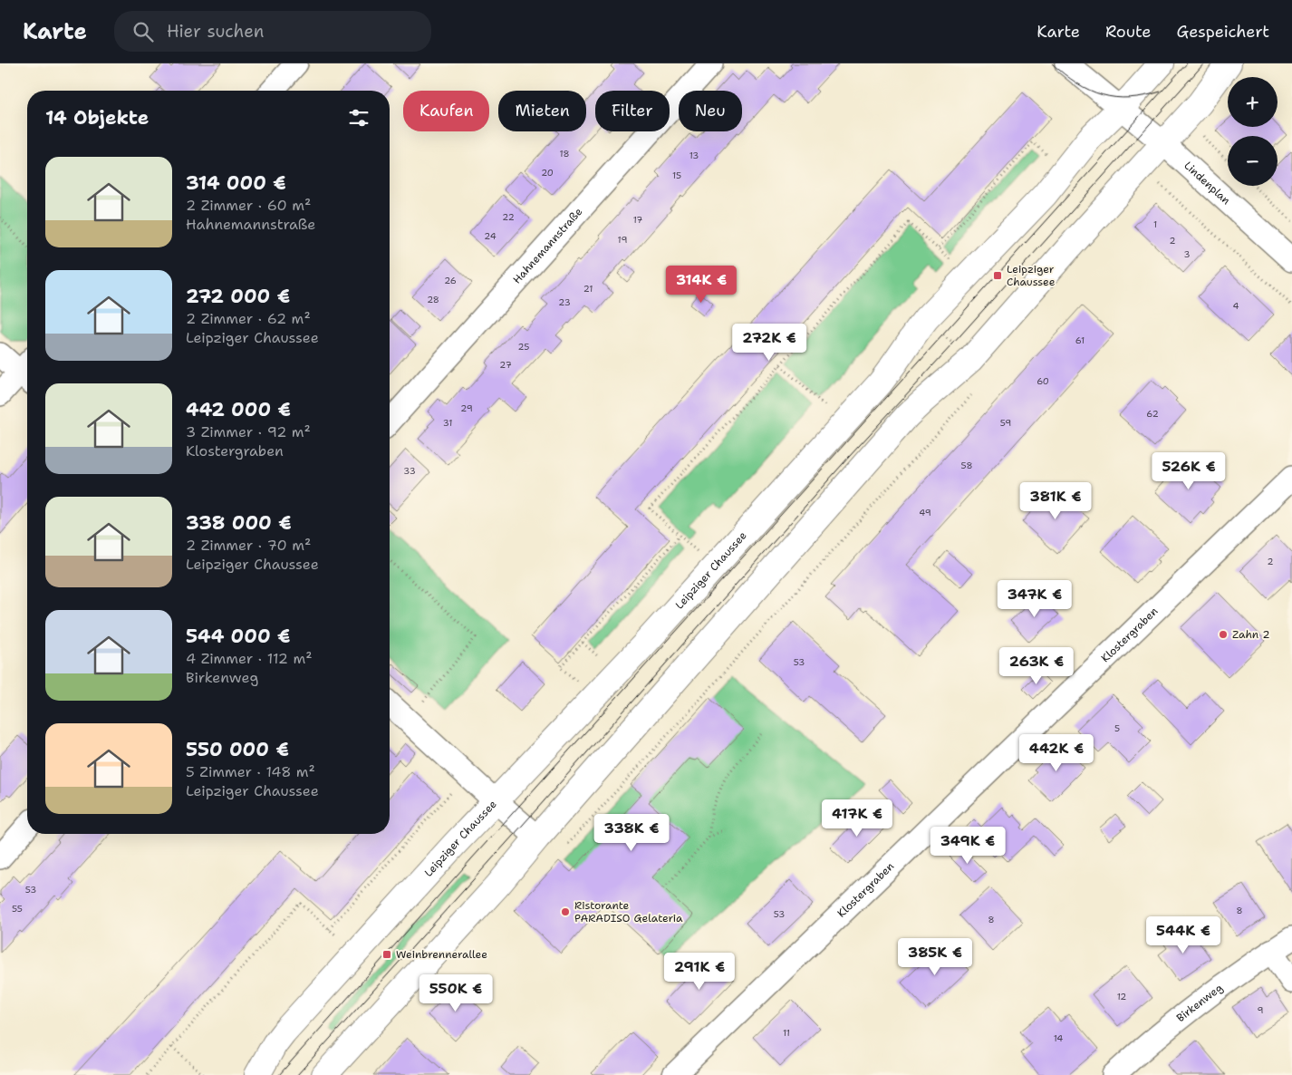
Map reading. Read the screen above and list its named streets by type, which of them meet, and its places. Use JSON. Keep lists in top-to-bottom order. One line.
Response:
{"streets":{"main road":["Leipziger Chaussee"],"street":["Lindenplan","Hahnemannstraße","Klostergraben","Birkenweg"]},"crossings":[["Lindenplan","Leipziger Chaussee"]],"places":{"transit":["Leipziger Chaussee","Weinbrennerallee"],"other":["Zahn 2","Ristorante PARADISO Gelateria"]},"house_numbers":["18","13","20","15","22","17","1","24","19","2","3","26","21","28","23","4","61","25","27","60","29","62","31","59","58","33","49","2","53","5","53","55","8","53","8","12","9","11","14"],"page":{"header":"Karte","search":"Hier suchen","nav":["Karte","Route","Gespeichert"],"map_buttons":["+","−"],"chip":["Kaufen","Mieten","Filter","Neu"],"heading":"14 Objekte","list":[{"name":"314 000 €","note":"2 Zimmer · 60 m² · Hahnemannstraße"},{"name":"272 000 €","note":"2 Zimmer · 62 m² · Leipziger Chaussee"},{"name":"442 000 €","note":"3 Zimmer · 92 m² · Klostergraben"},{"name":"338 000 €","note":"2 Zimmer · 70 m² · Leipziger Chaussee"},{"name":"544 000 €","note":"4 Zimmer · 112 m² · Birkenweg"},{"name":"550 000 €","note":"5 Zimmer · 148 m² · Leipziger Chaussee"}],"price":["314K €","272K €","526K €","381K €","347K €","263K €","442K €","417K €","338K €","349K €","544K €","385K €","291K €","550K €"]}}
